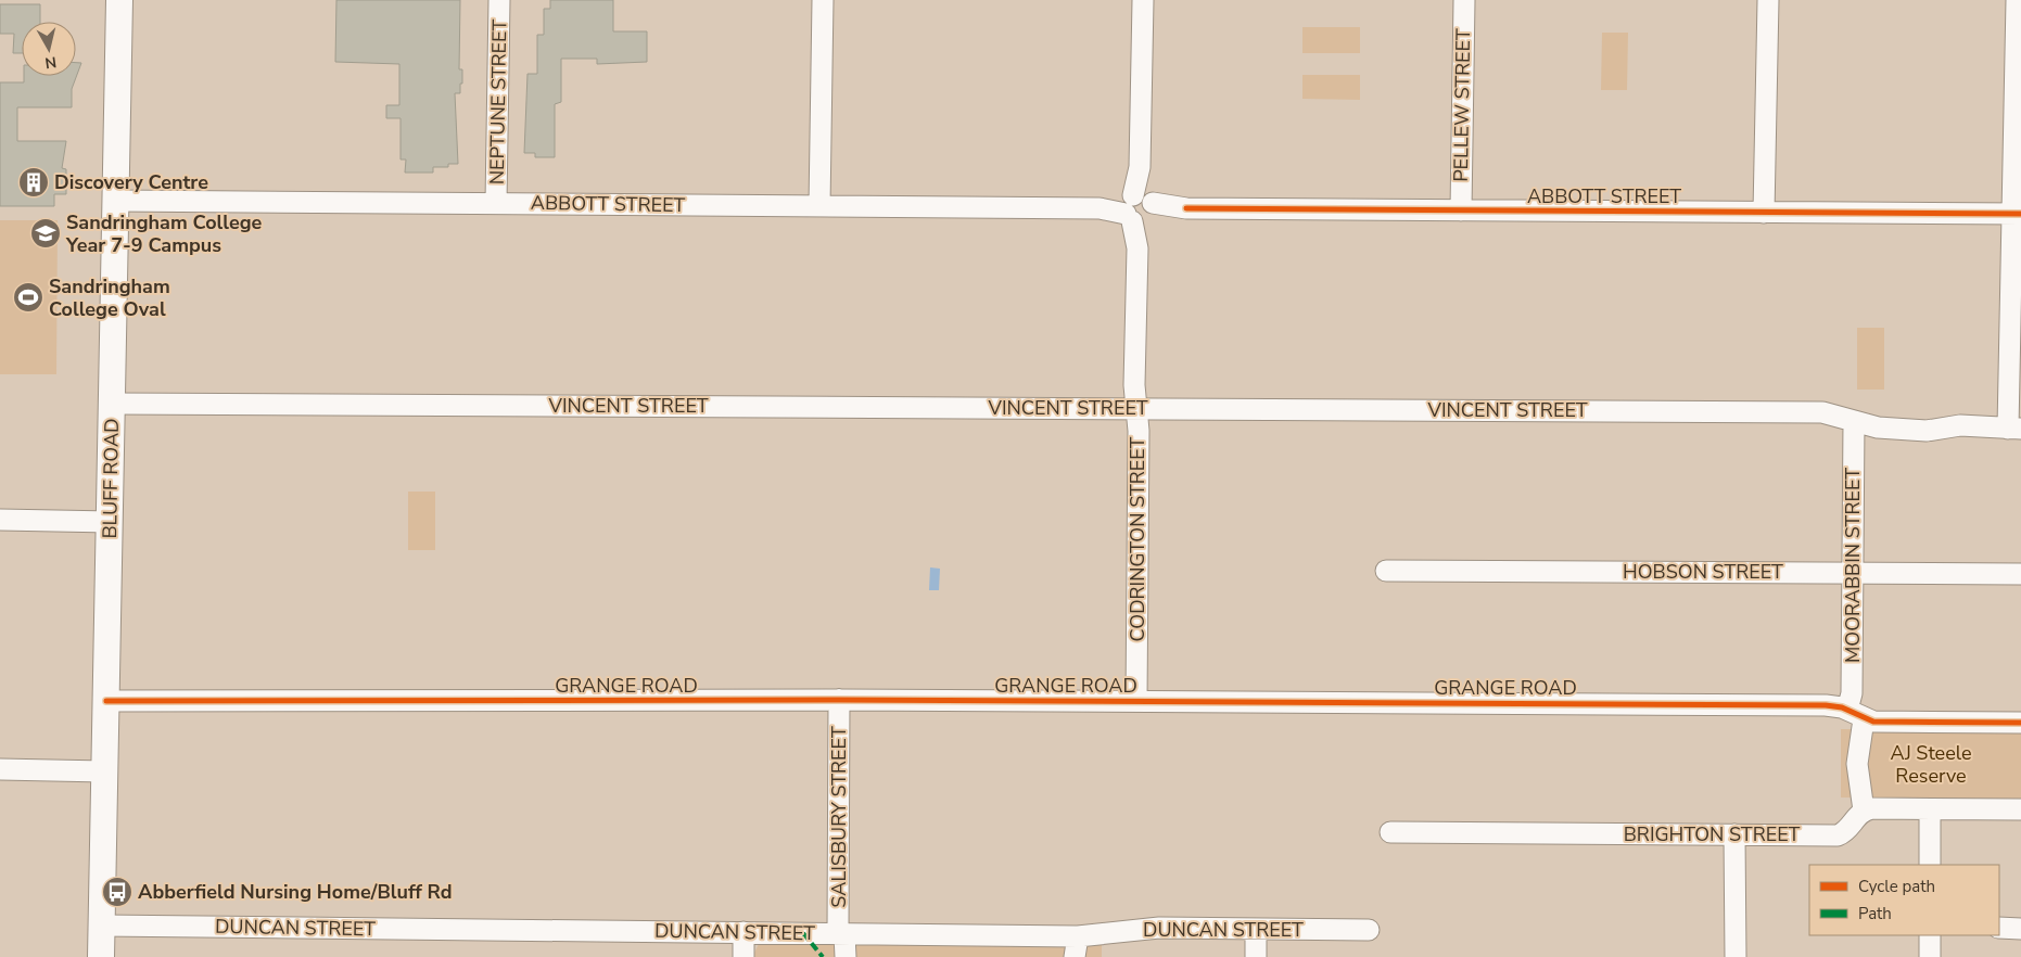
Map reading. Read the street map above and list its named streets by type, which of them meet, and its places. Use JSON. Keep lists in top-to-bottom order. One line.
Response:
{"streets":{"main road":["BLUFF ROAD"],"street":["NEPTUNE STREET","PELLEW STREET","ABBOTT STREET","VINCENT STREET","CODRINGTON STREET","MOORABBIN STREET","HOBSON STREET","GRANGE ROAD","SALISBURY STREET","BRIGHTON STREET","DUNCAN STREET"]},"crossings":[["NEPTUNE STREET","ABBOTT STREET"],["PELLEW STREET","ABBOTT STREET"],["ABBOTT STREET","BLUFF ROAD"],["ABBOTT STREET","CODRINGTON STREET"],["VINCENT STREET","BLUFF ROAD"],["VINCENT STREET","CODRINGTON STREET"],["VINCENT STREET","MOORABBIN STREET"],["BLUFF ROAD","GRANGE ROAD"],["BLUFF ROAD","DUNCAN STREET"],["CODRINGTON STREET","GRANGE ROAD"],["MOORABBIN STREET","HOBSON STREET"],["MOORABBIN STREET","GRANGE ROAD"],["MOORABBIN STREET","BRIGHTON STREET"],["GRANGE ROAD","SALISBURY STREET"],["SALISBURY STREET","DUNCAN STREET"]],"parks":["AJ Steele Reserve"],"places":{"building":["Discovery Centre"],"school or university":["Sandringham College Year 7-9 Campus"],"sports":["Sandringham College Oval"],"bus stop":["Abberfield Nursing Home/Bluff Rd"]},"legend":["Cycle path","Path"],"north":"bottom"}
